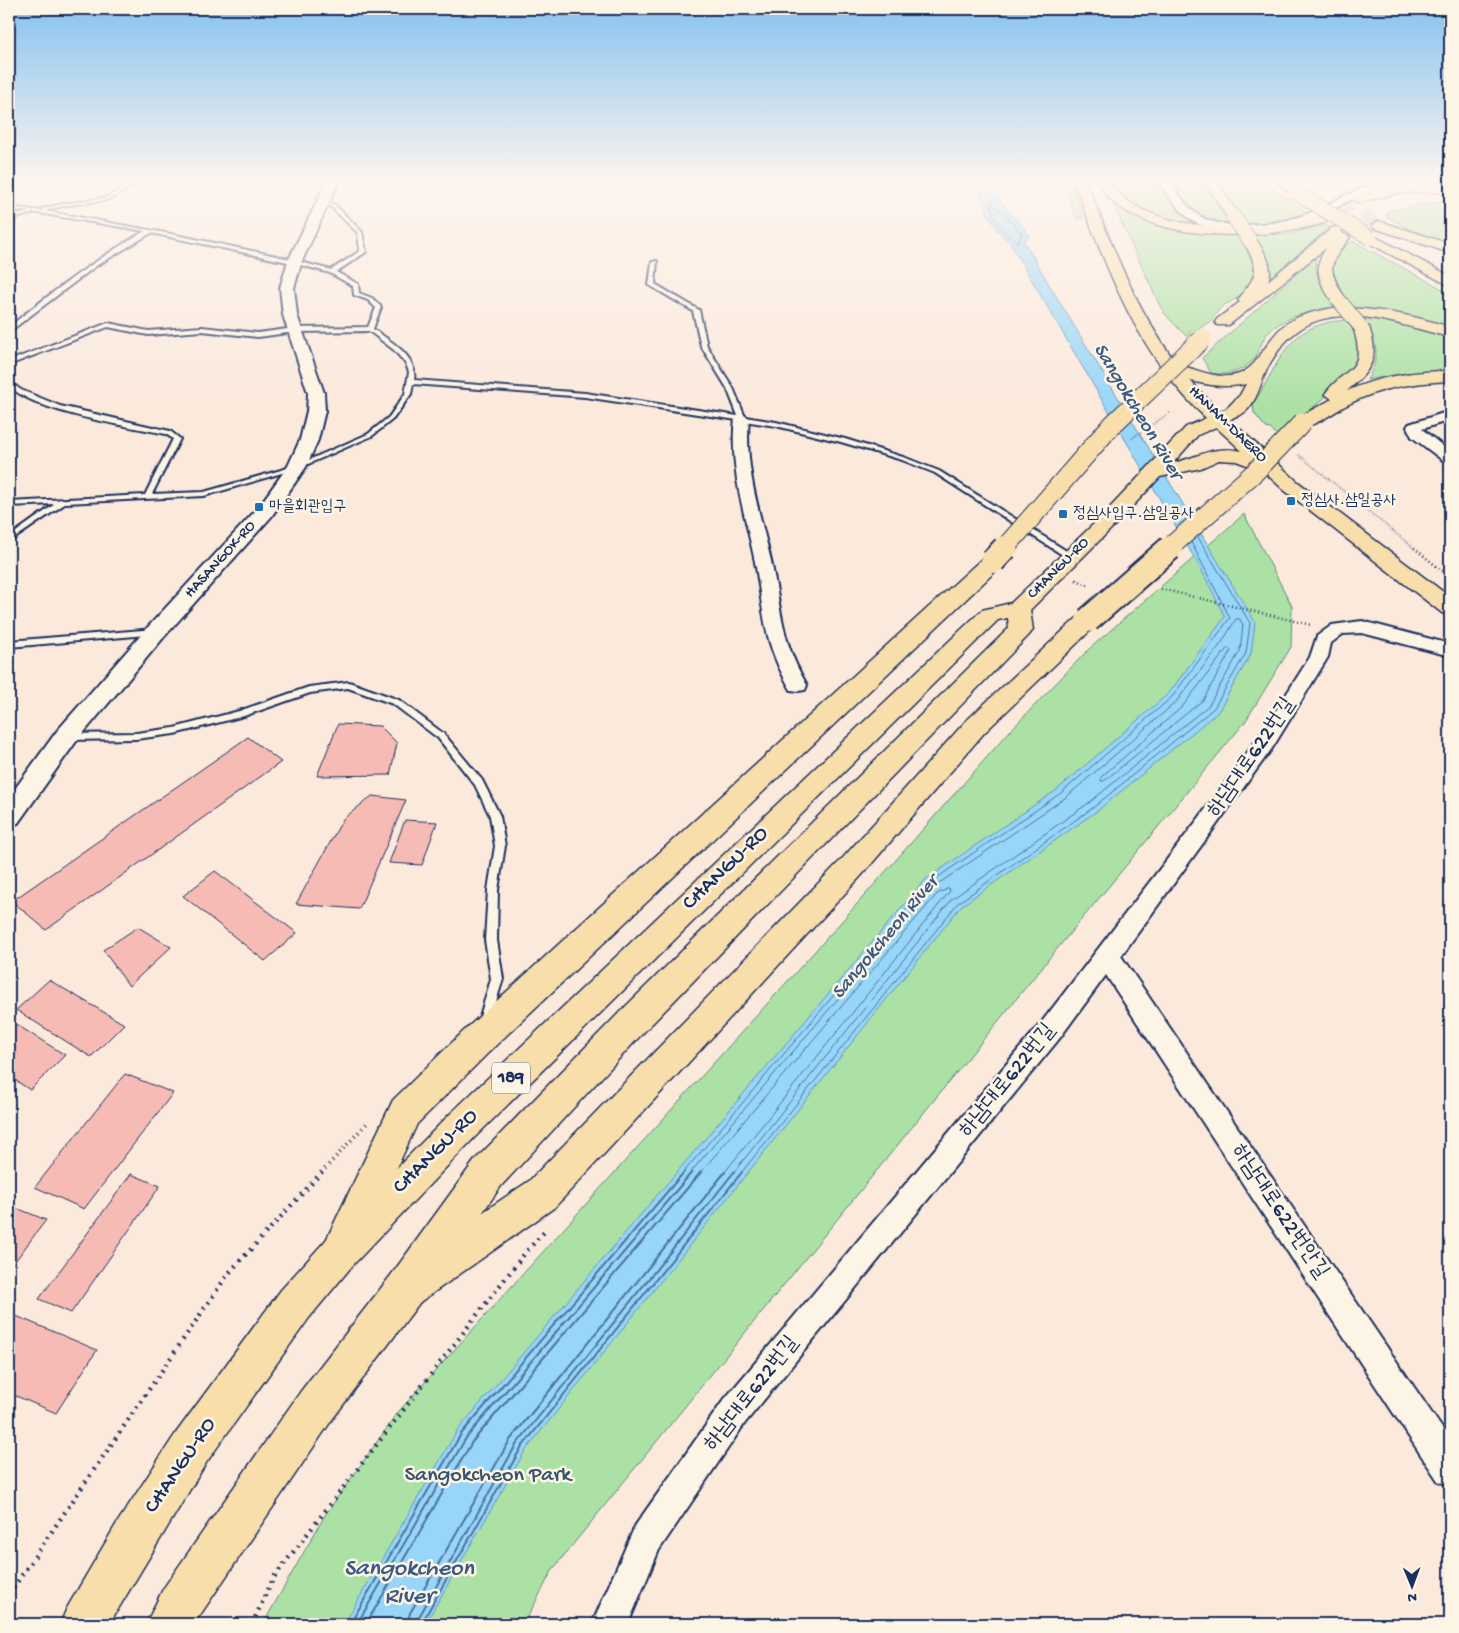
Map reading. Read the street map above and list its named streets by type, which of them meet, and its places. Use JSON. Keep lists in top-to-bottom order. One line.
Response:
{"streets":{"main road":["HANAM-DAERO","CHANGU-RO","189"],"street":["HASANGOK-RO","하남대로622번길","하남대로622번안길"]},"crossings":[["HANAM-DAERO","CHANGU-RO"],["하남대로622번길","하남대로622번안길"]],"water":["Sangokcheon River"],"parks":["Sangokcheon Park"],"places":{"transit":["정심사.삼일공사","마을회관입구","정심사입구.삼일공사"]},"north":"bottom"}
